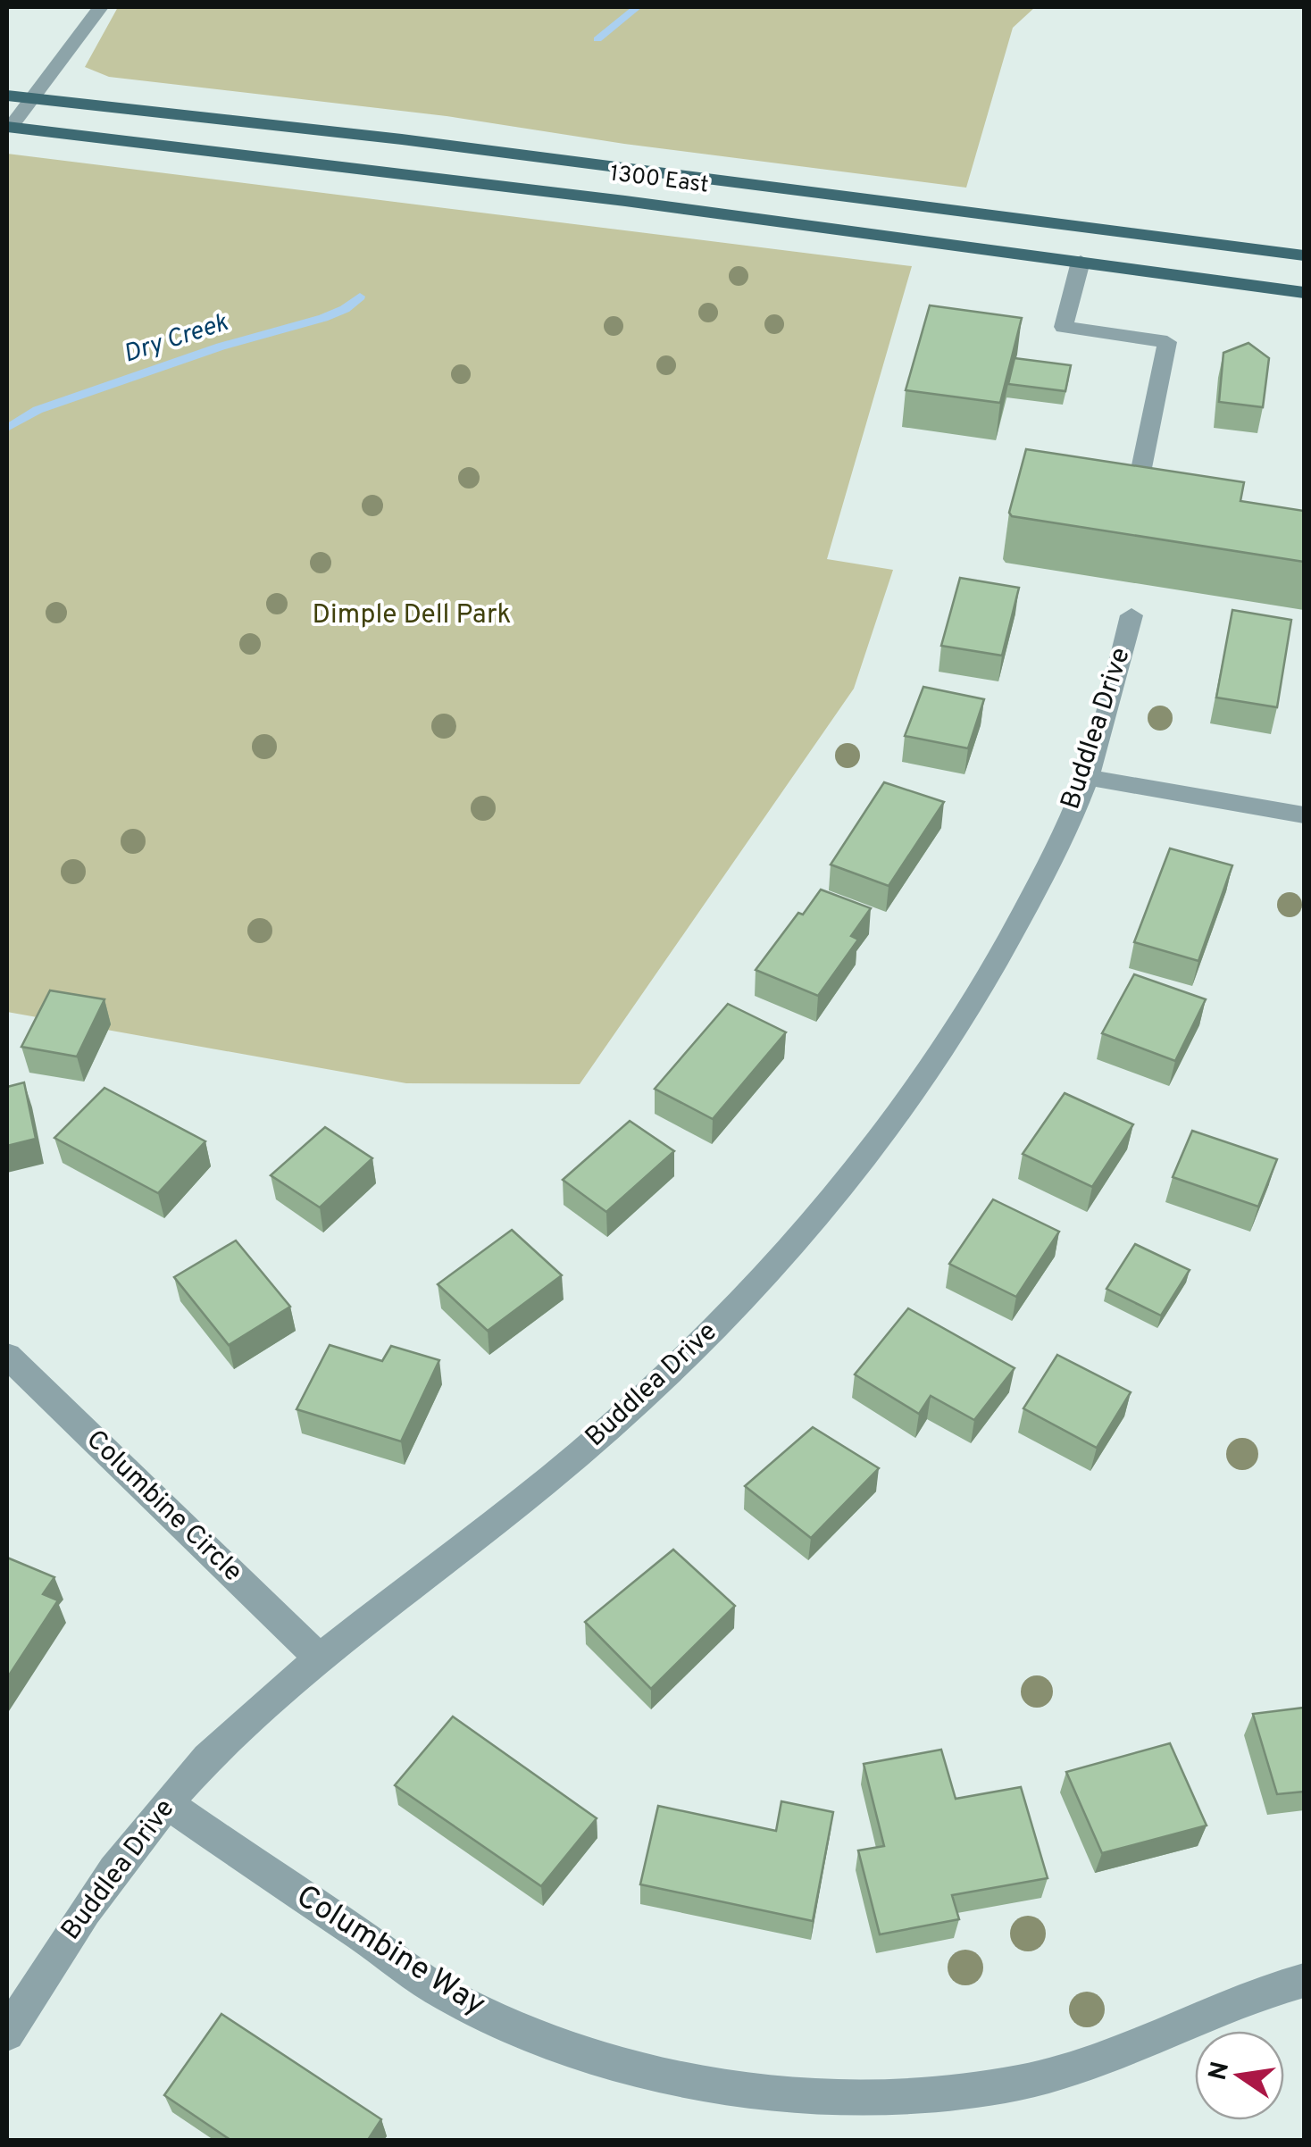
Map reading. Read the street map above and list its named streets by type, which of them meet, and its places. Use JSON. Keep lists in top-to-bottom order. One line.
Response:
{"streets":{"main road":["1300 East"],"street":["Buddlea Drive","Columbine Circle","Columbine Way"]},"crossings":[["Buddlea Drive","Columbine Circle"],["Buddlea Drive","Columbine Way"]],"water":["Dry Creek"],"parks":["Dimple Dell Park"],"north":"left"}
